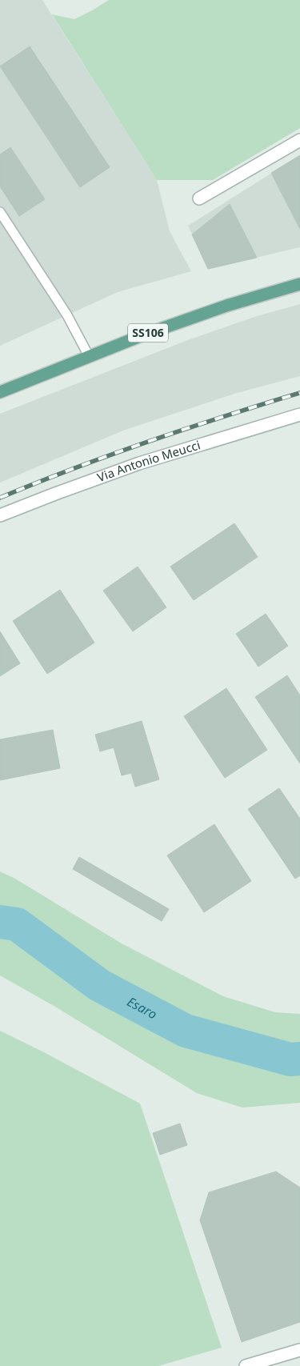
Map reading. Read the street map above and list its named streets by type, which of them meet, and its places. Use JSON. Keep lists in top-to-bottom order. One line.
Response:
{"streets":{"main road":["SS106"],"street":["Via Antonio Meucci"]},"water":["Esaro"]}
